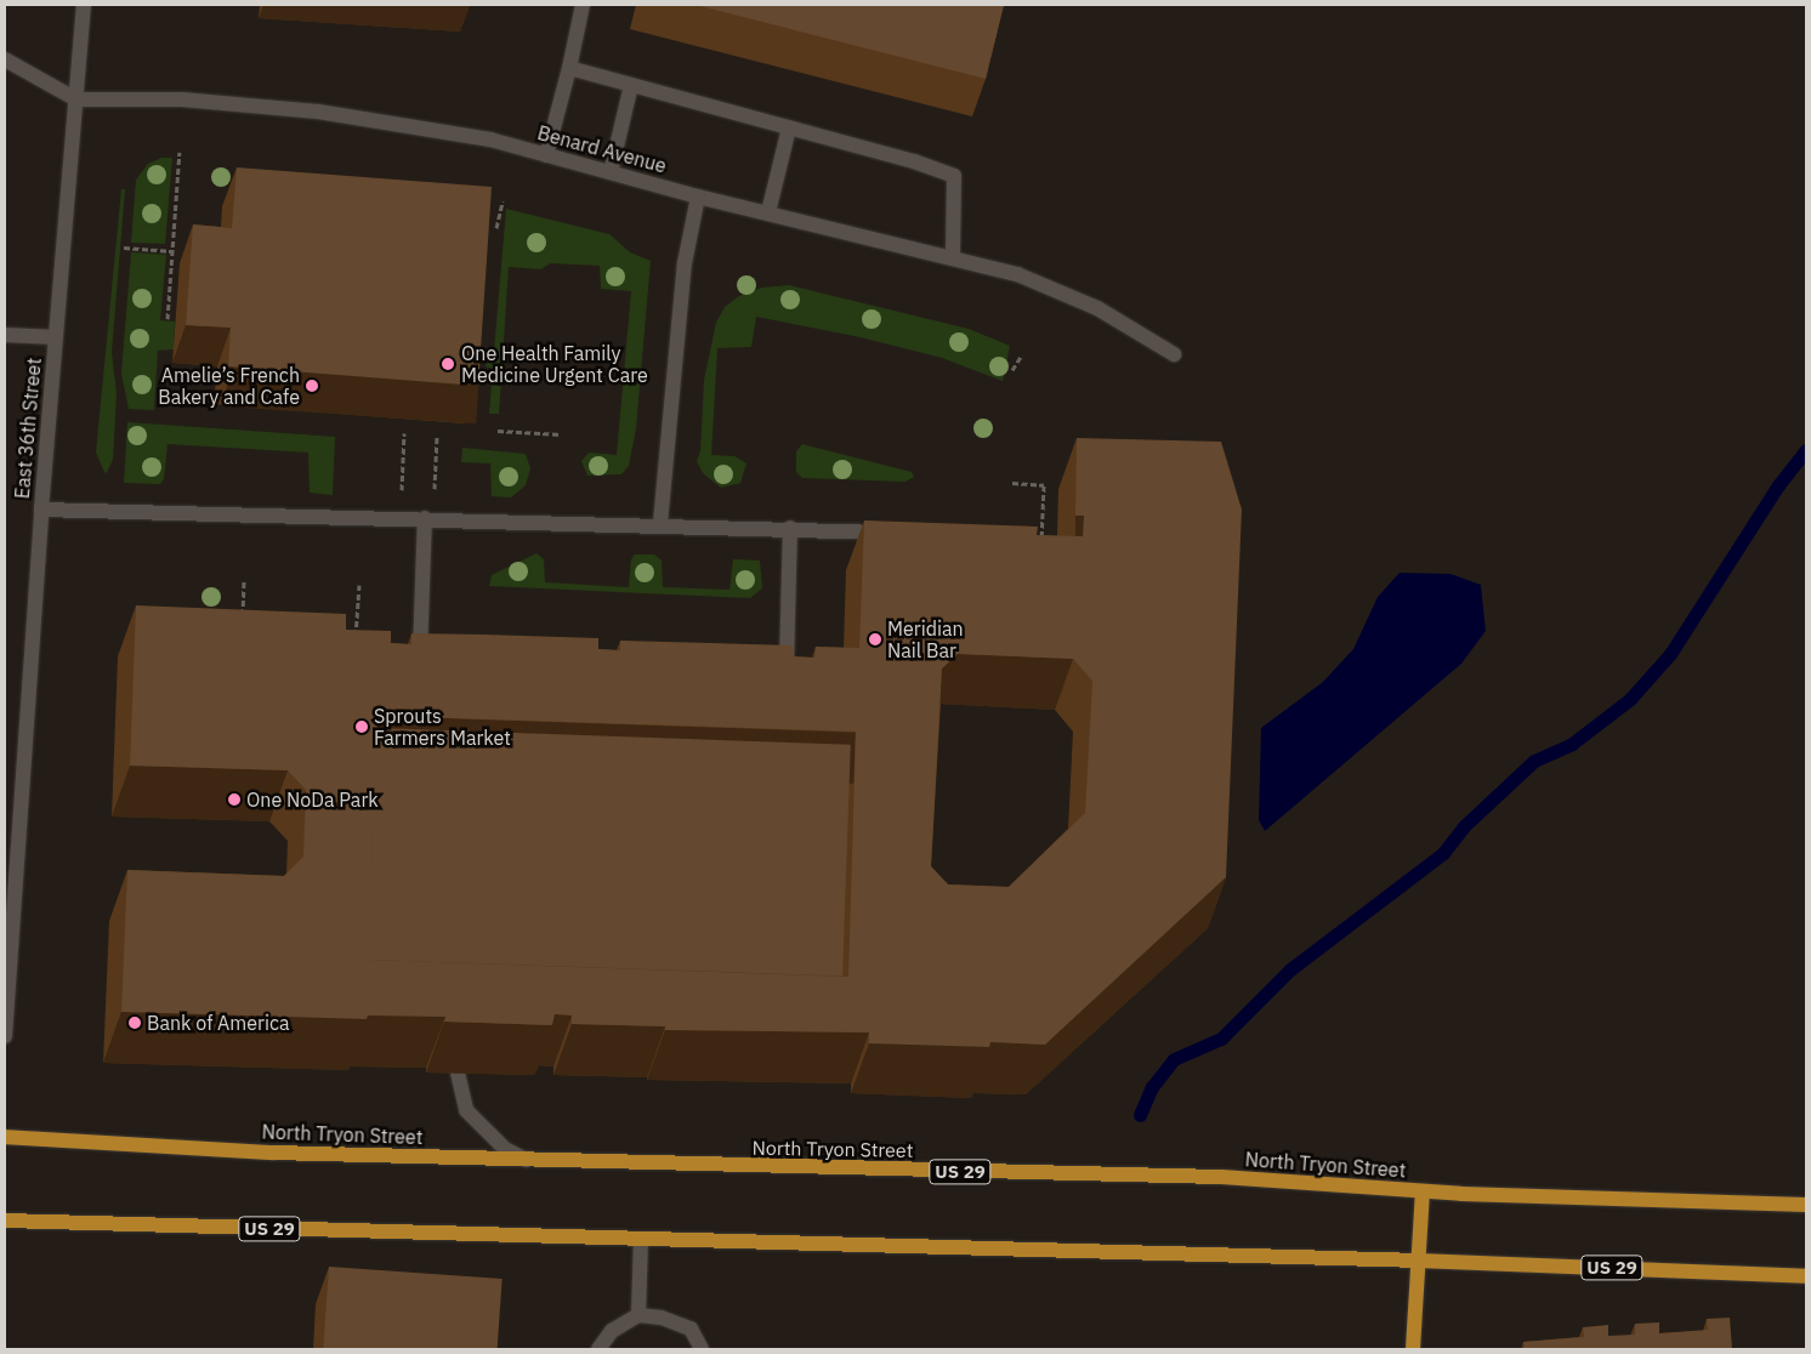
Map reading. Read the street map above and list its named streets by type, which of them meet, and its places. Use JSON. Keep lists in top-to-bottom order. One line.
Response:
{"streets":{"main road":["North Tryon Street","US 29"],"street":["Benard Avenue","East 36th Street"]},"crossings":[["Benard Avenue","East 36th Street"]],"places":["One Health Family Medicine Urgent Care","Amelie’s French Bakery and Cafe","Meridian Nail Bar","Sprouts Farmers Market","One NoDa Park","Bank of America"]}
